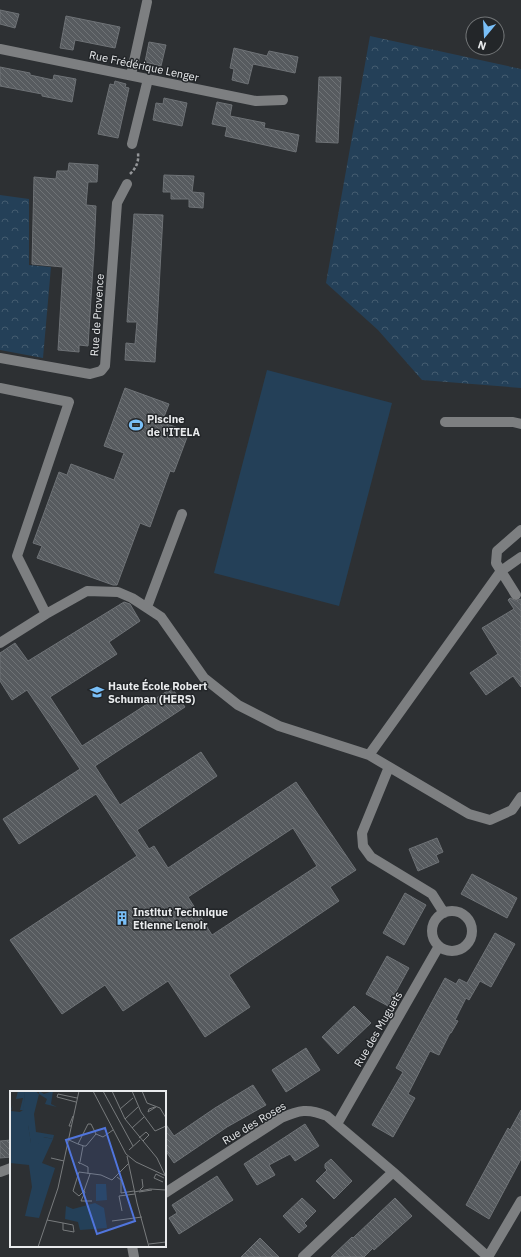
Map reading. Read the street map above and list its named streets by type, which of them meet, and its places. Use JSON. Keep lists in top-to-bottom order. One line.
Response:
{"streets":{"street":["Rue Frédérique Lenger","Rue de Provence","Rue des Muguets","Rue des Roses"]},"crossings":[["Rue des Muguets","Rue des Roses"]],"places":{"sports":["Piscine de l'ITELA"],"school or university":["Haute École Robert Schuman (HERS)"],"building":["Institut Technique Etienne Lenoir"]},"north":"bottom"}
